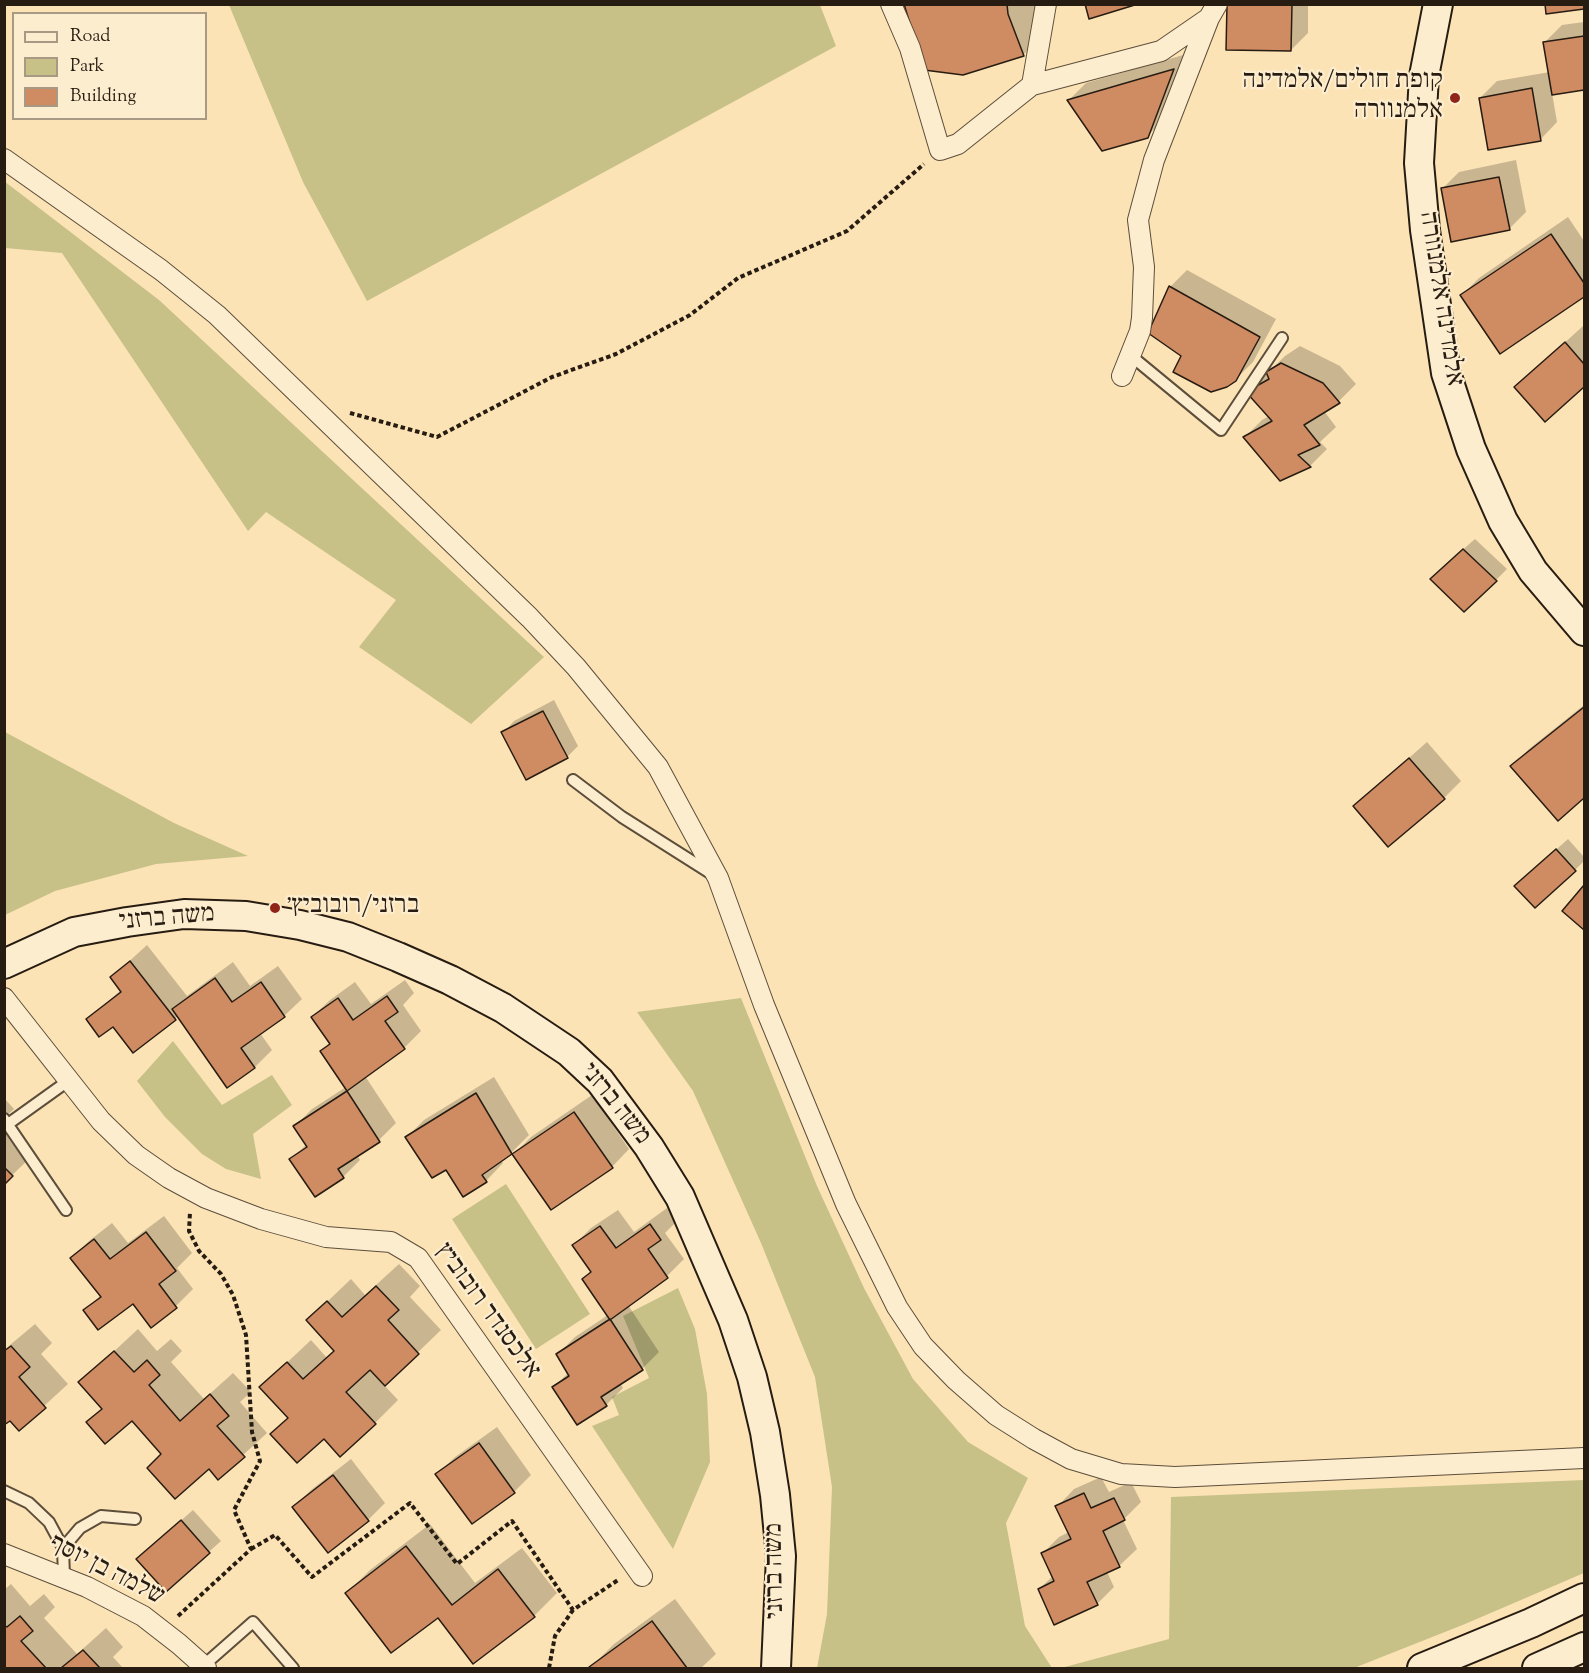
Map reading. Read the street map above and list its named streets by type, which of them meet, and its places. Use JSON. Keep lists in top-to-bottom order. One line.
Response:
{"streets":{"street":["אלמדינה אלמנוורה","משה ברזני","אלכסנדר רובוביץ","שלמה בן יוסף"]},"places":["קופת חולים/אלמדינה אלמנוורה","ברזני/רובוביץ׳"],"legend":["Road","Park","Building"]}
